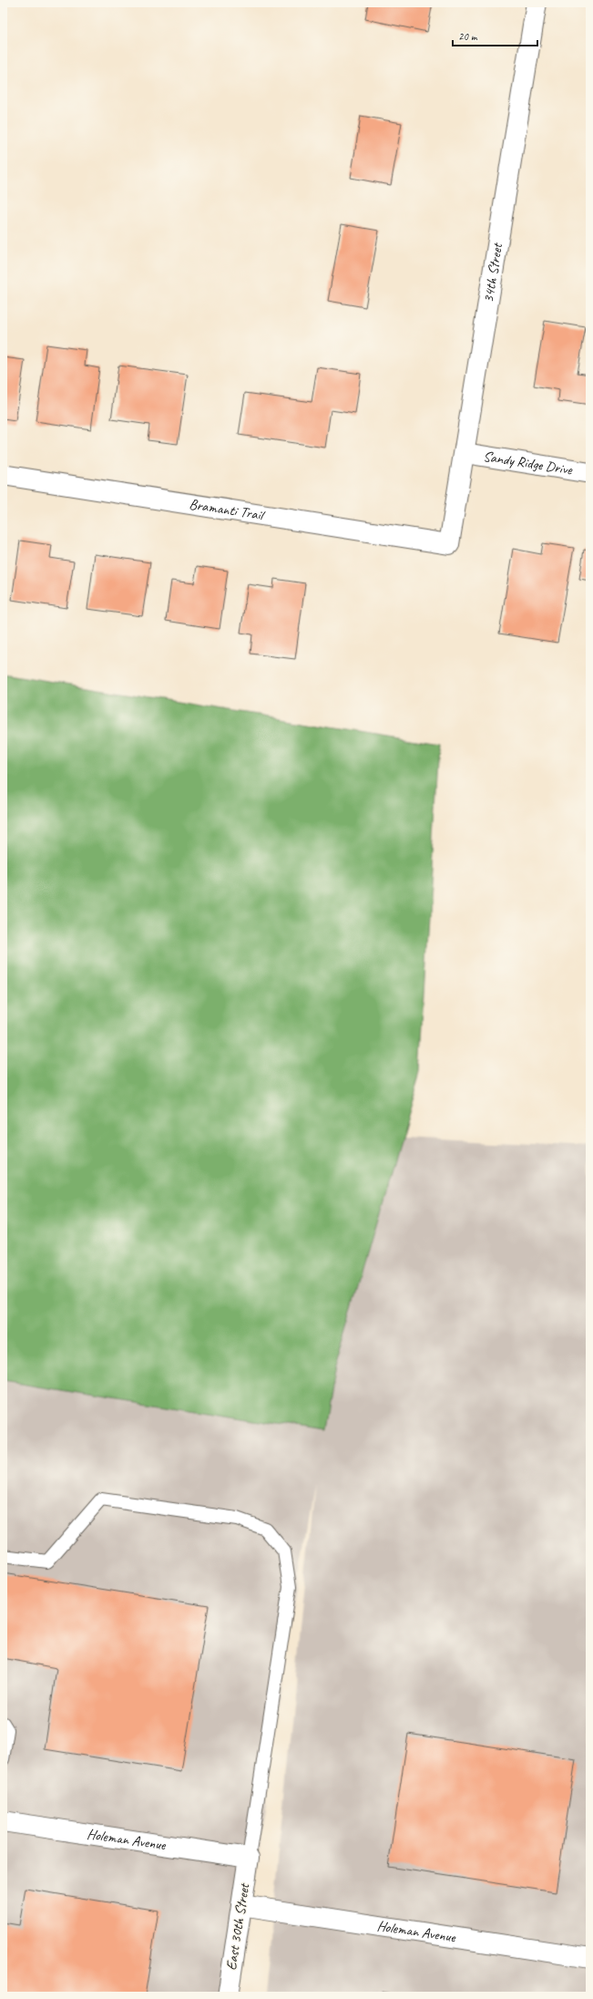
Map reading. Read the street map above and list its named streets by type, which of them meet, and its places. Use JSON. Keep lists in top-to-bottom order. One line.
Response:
{"streets":{"street":["34th Street","Sandy Ridge Drive","Bramanti Trail","Holeman Avenue","East 30th Street"]},"crossings":[["34th Street","Sandy Ridge Drive"],["34th Street","Bramanti Trail"],["Holeman Avenue","East 30th Street"]],"scale_bar":"20 m"}
